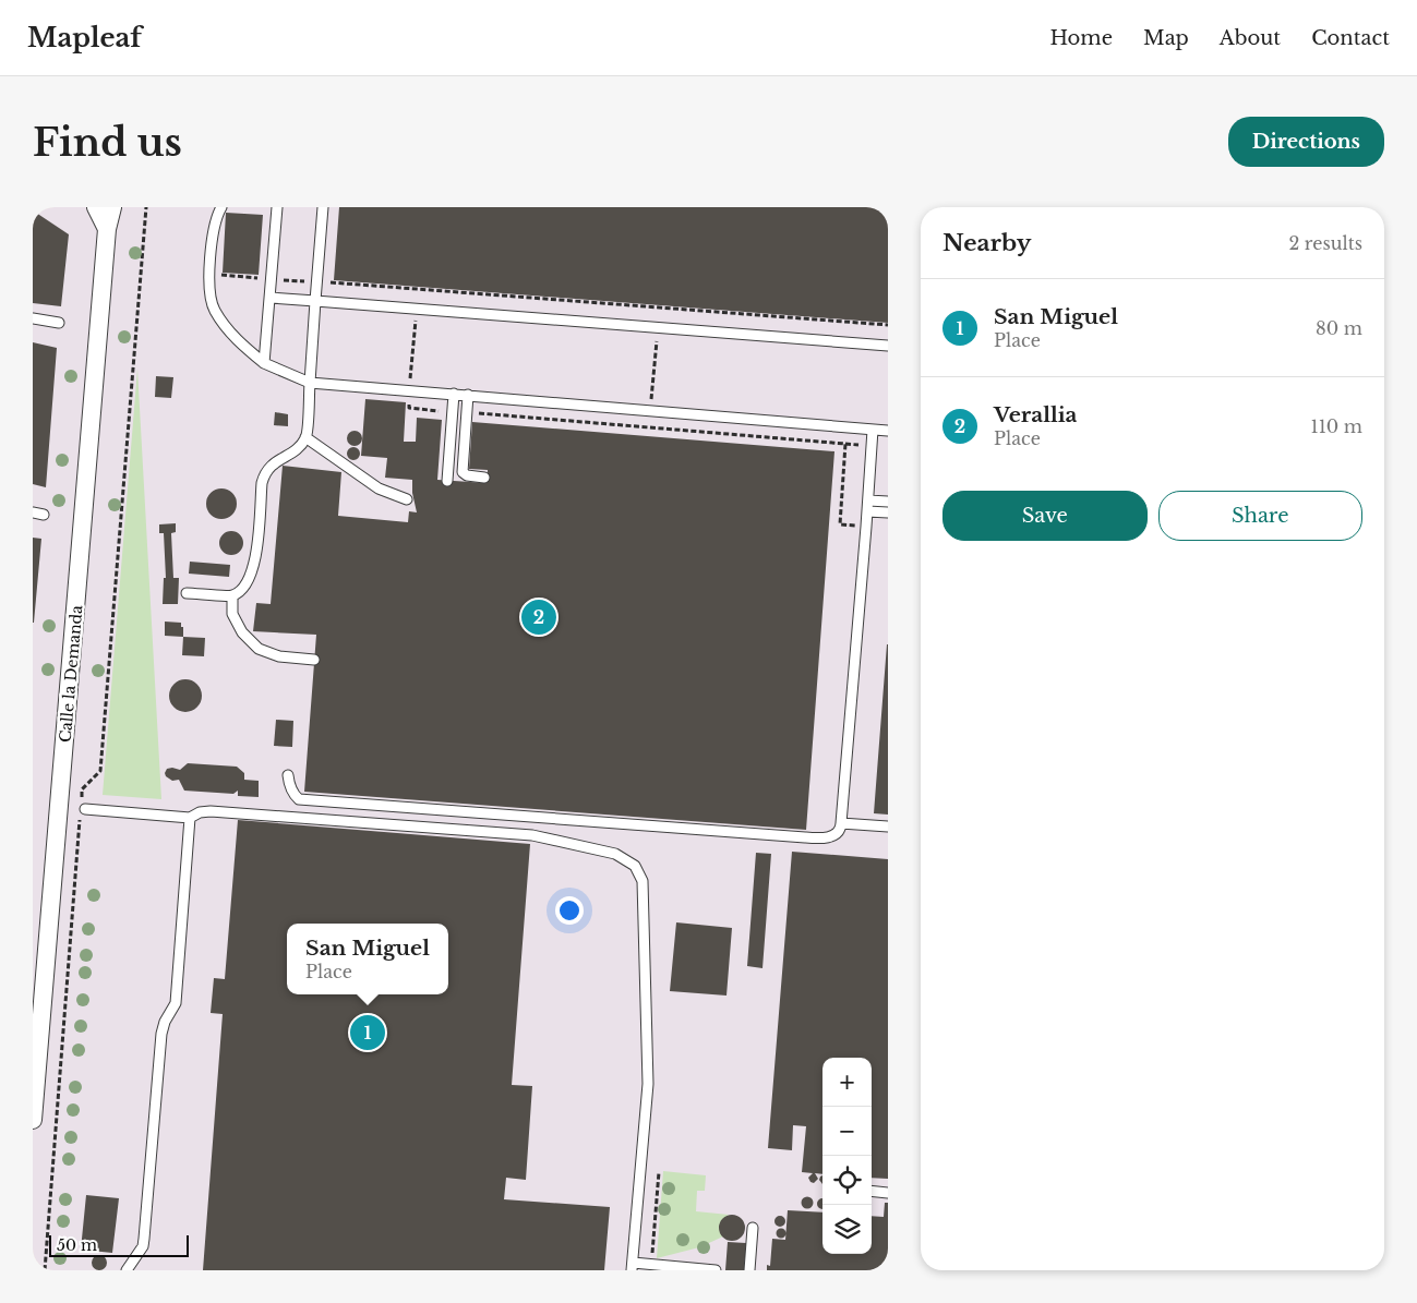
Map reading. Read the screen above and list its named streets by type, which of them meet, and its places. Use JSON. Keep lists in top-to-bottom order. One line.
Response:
{"streets":{"street":["Calle la Demanda"]},"scale_bar":"50 m","page":{"header":"Mapleaf","nav":["Home","Map","About","Contact"],"buttons":["Directions",["Save","Share"]],"title":"Find us","heading":["Nearby","2 results"],"list":[{"mark":"1","name":"San Miguel","note":"Place","value":"80 m"},{"mark":"2","name":"Verallia","note":"Place","value":"110 m"}],"pins":["2","1"],"popup":["San Miguel","Place"],"map_buttons":["+","−"],"scale":"50 m"}}
